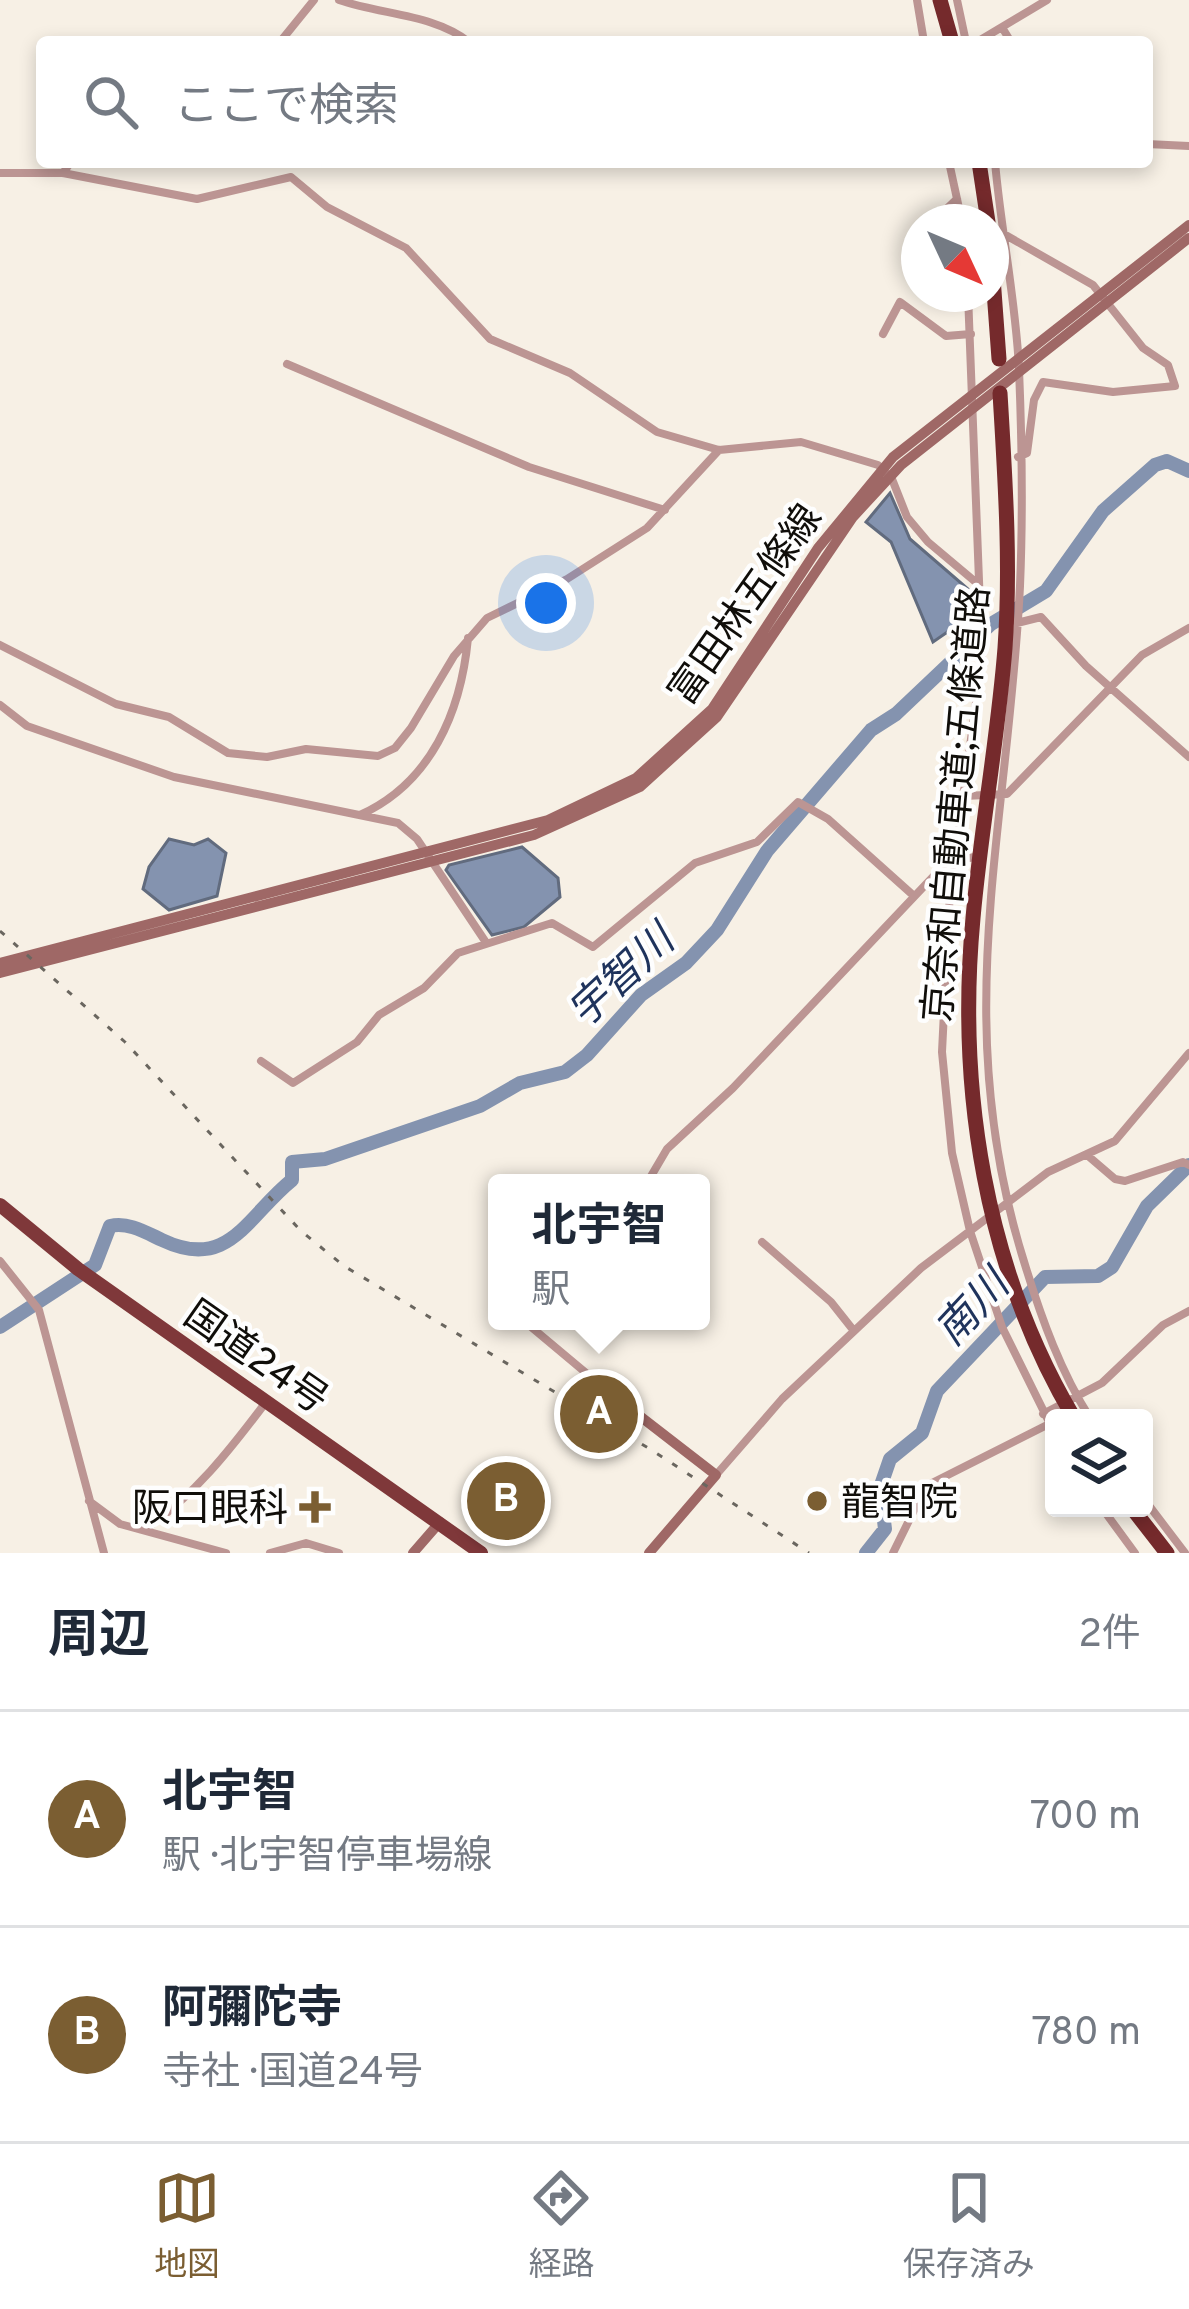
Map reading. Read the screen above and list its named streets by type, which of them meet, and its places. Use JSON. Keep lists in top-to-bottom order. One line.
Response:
{"streets":{"highway":["京奈和自動車道;五條道路","国道24号"],"main road":["富田林五條線"]},"water":["宇智川","南川"],"places":{"other":["龍智院"],"health":["阪口眼科"]},"north":"bottom right","page":{"search":"ここで検索","popup":["北宇智","駅"],"pins":["A","B"],"heading":["周辺","2件"],"list":[{"mark":"A","name":"北宇智","note":"駅 · 北宇智停車場線","value":"700 m"},{"mark":"B","name":"阿彌陀寺","note":"寺社 · 国道24号","value":"780 m"}],"nav":["地図","経路","保存済み"]}}
